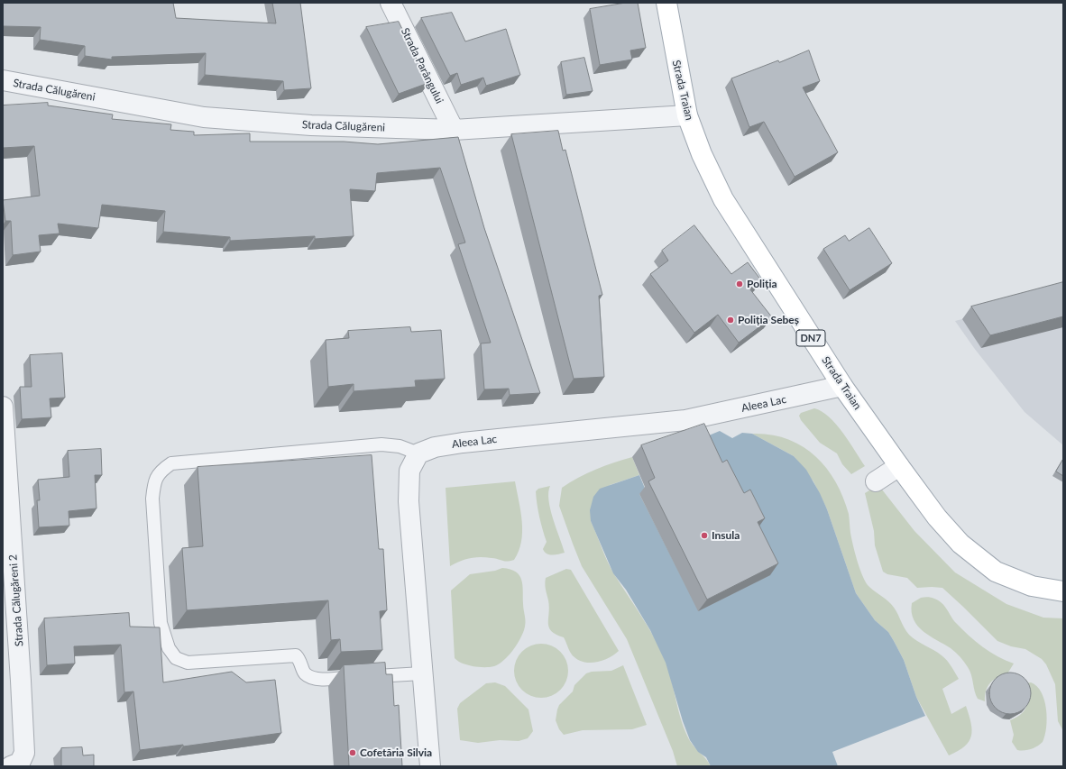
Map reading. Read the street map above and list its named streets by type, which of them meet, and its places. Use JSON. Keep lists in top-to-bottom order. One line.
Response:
{"streets":{"main road":["Strada Traian","DN7"],"street":["Strada Parângului","Strada Călugăreni","Aleea Lac","Strada Călugăreni 2"]},"crossings":[["Strada Parângului","Strada Călugăreni"],["Strada Călugăreni","Strada Traian"],["Strada Traian","Aleea Lac"]],"places":["Poliția","Poliția Sebeș","Insula","Cofetăria Silvia"]}
